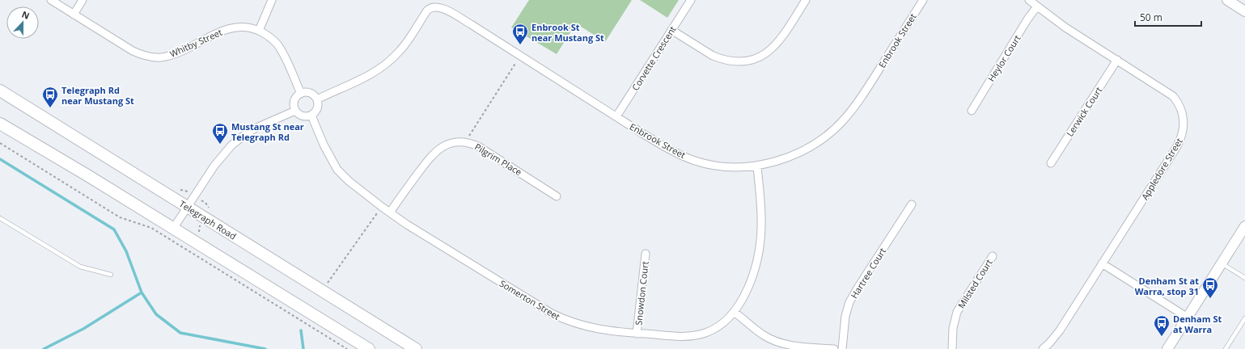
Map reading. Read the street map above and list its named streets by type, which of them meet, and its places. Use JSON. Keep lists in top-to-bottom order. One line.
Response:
{"streets":{"main road":["Telegraph Road"],"street":["Enbrook Street","Whitby Street","Corvette Crescent","Heylor Court","Lerwick Court","Pilgrim Place","Appledore Street","Hartree Court","Milsted Court","Snowdon Court","Somerton Street"]},"crossings":[["Enbrook Street","Corvette Crescent"],["Enbrook Street","Somerton Street"],["Whitby Street","Somerton Street"],["Heylor Court","Appledore Street"],["Lerwick Court","Appledore Street"],["Pilgrim Place","Somerton Street"],["Snowdon Court","Somerton Street"]],"places":{"bus stop":["Enbrook St near Mustang St","Telegraph Rd near Mustang St","Mustang St near Telegraph Rd","Denham St at Warra, stop 31","Denham St at Warra"]},"scale_bar":"50 m","north":"top"}
